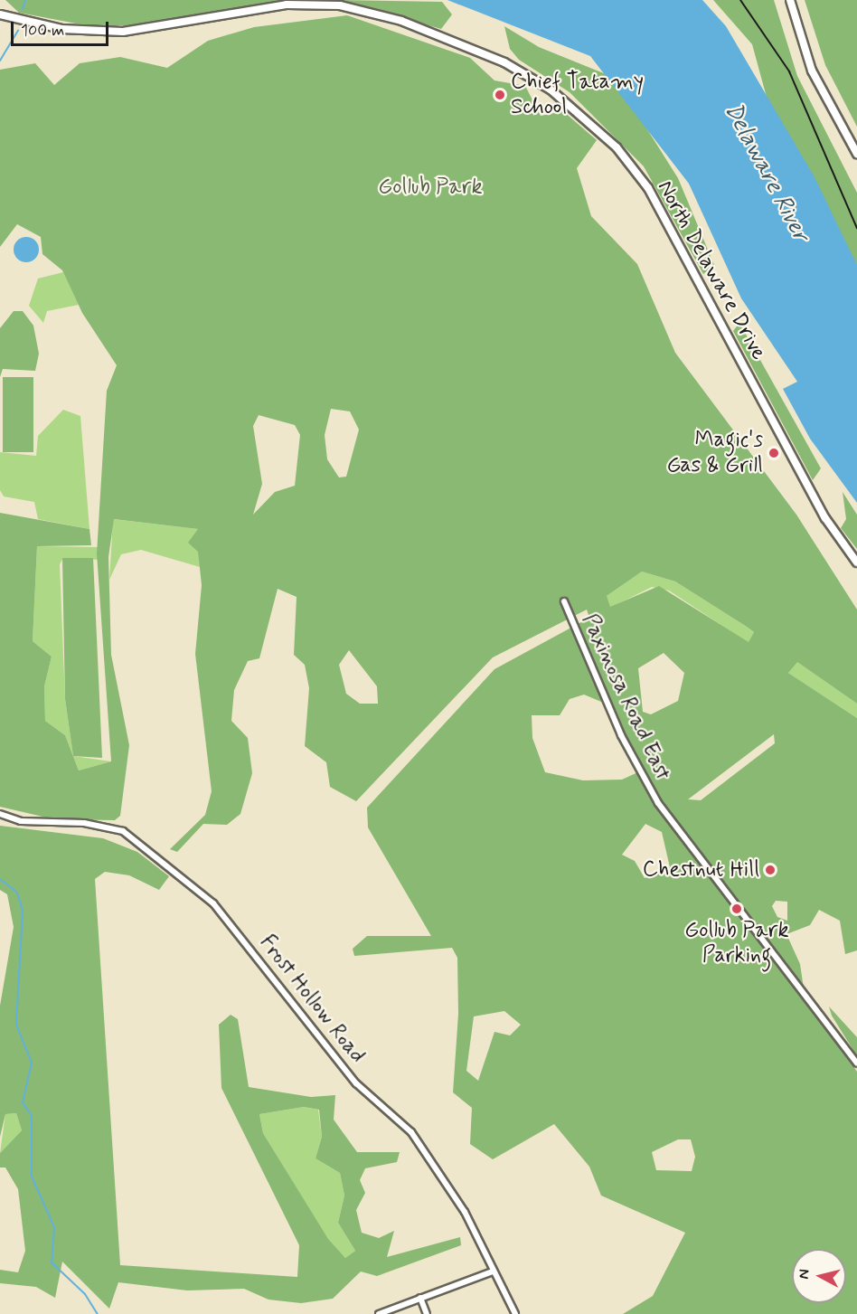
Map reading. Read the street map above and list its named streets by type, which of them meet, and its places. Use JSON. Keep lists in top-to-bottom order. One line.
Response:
{"streets":{"main road":["North Delaware Drive"],"street":["Paxinosa Road East","Frost Hollow Road"]},"water":["Delaware River"],"parks":["Gollub Park"],"places":["Chief Tatamy School","Magic's Gas & Grill","Chestnut Hill","Gollub Park Parking"],"scale_bar":"100 m","north":"left"}
